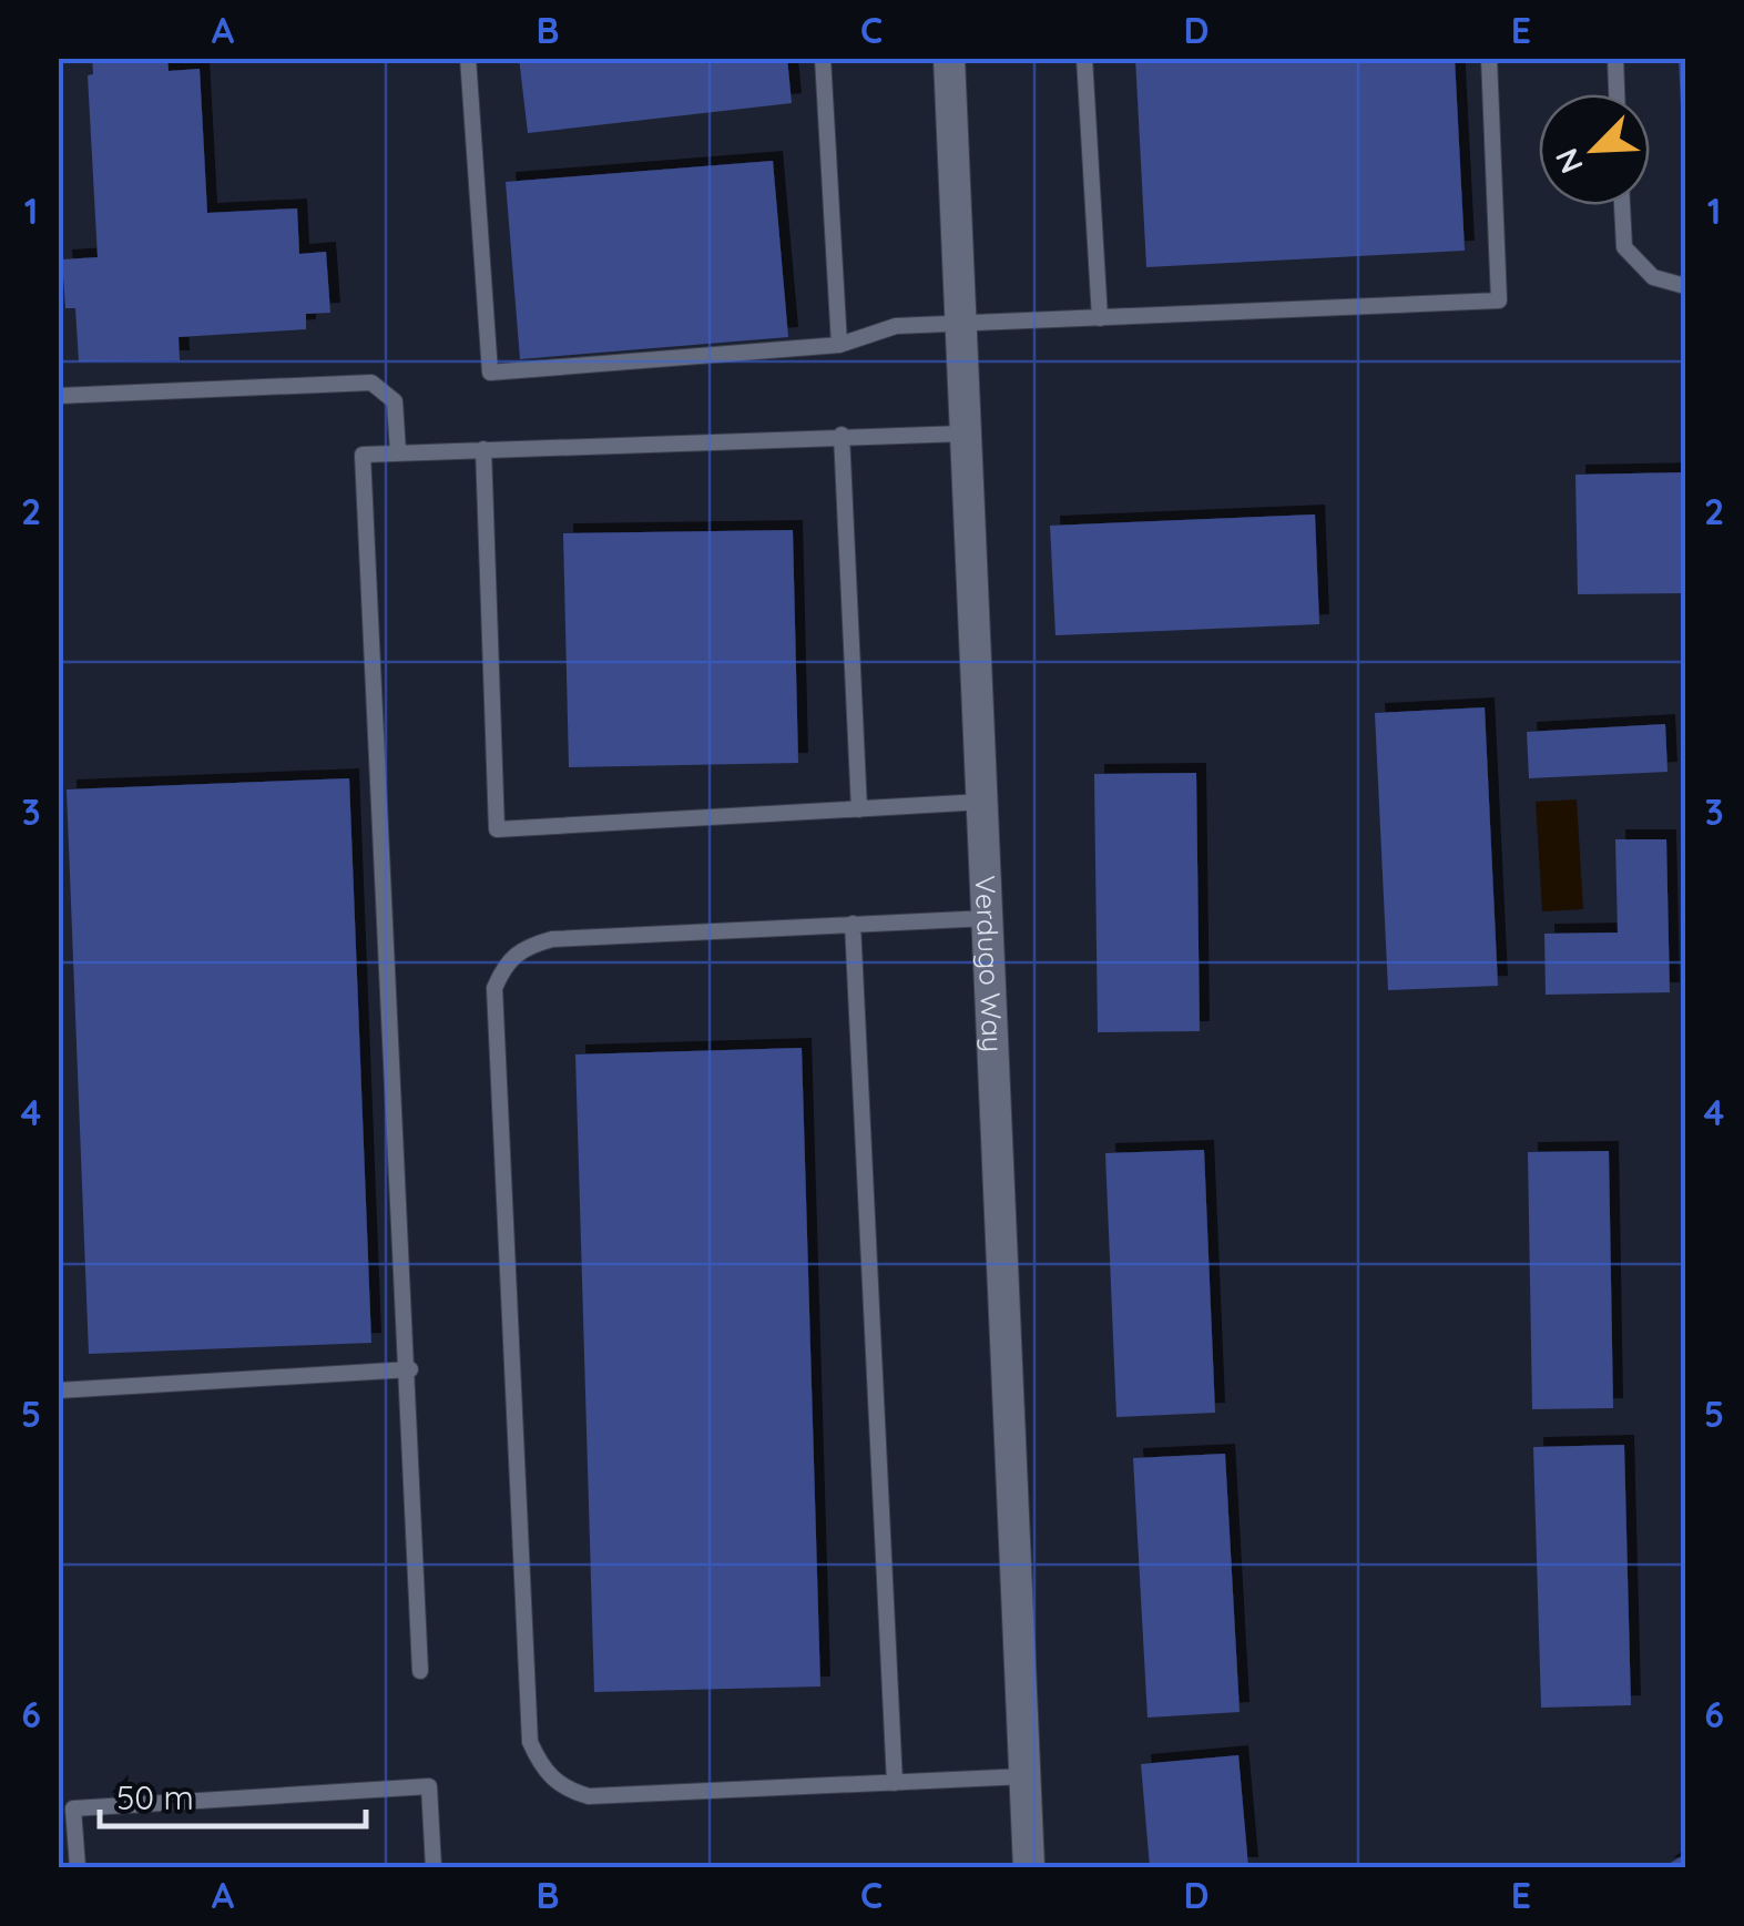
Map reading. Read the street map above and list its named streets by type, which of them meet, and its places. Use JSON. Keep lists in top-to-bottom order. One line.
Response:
{"streets":{"street":["Verdugo Way"]},"scale_bar":"50 m","north":"bottom left","grid":{"columns":["A","B","C","D","E"],"rows":["1","2","3","4","5","6"]}}
